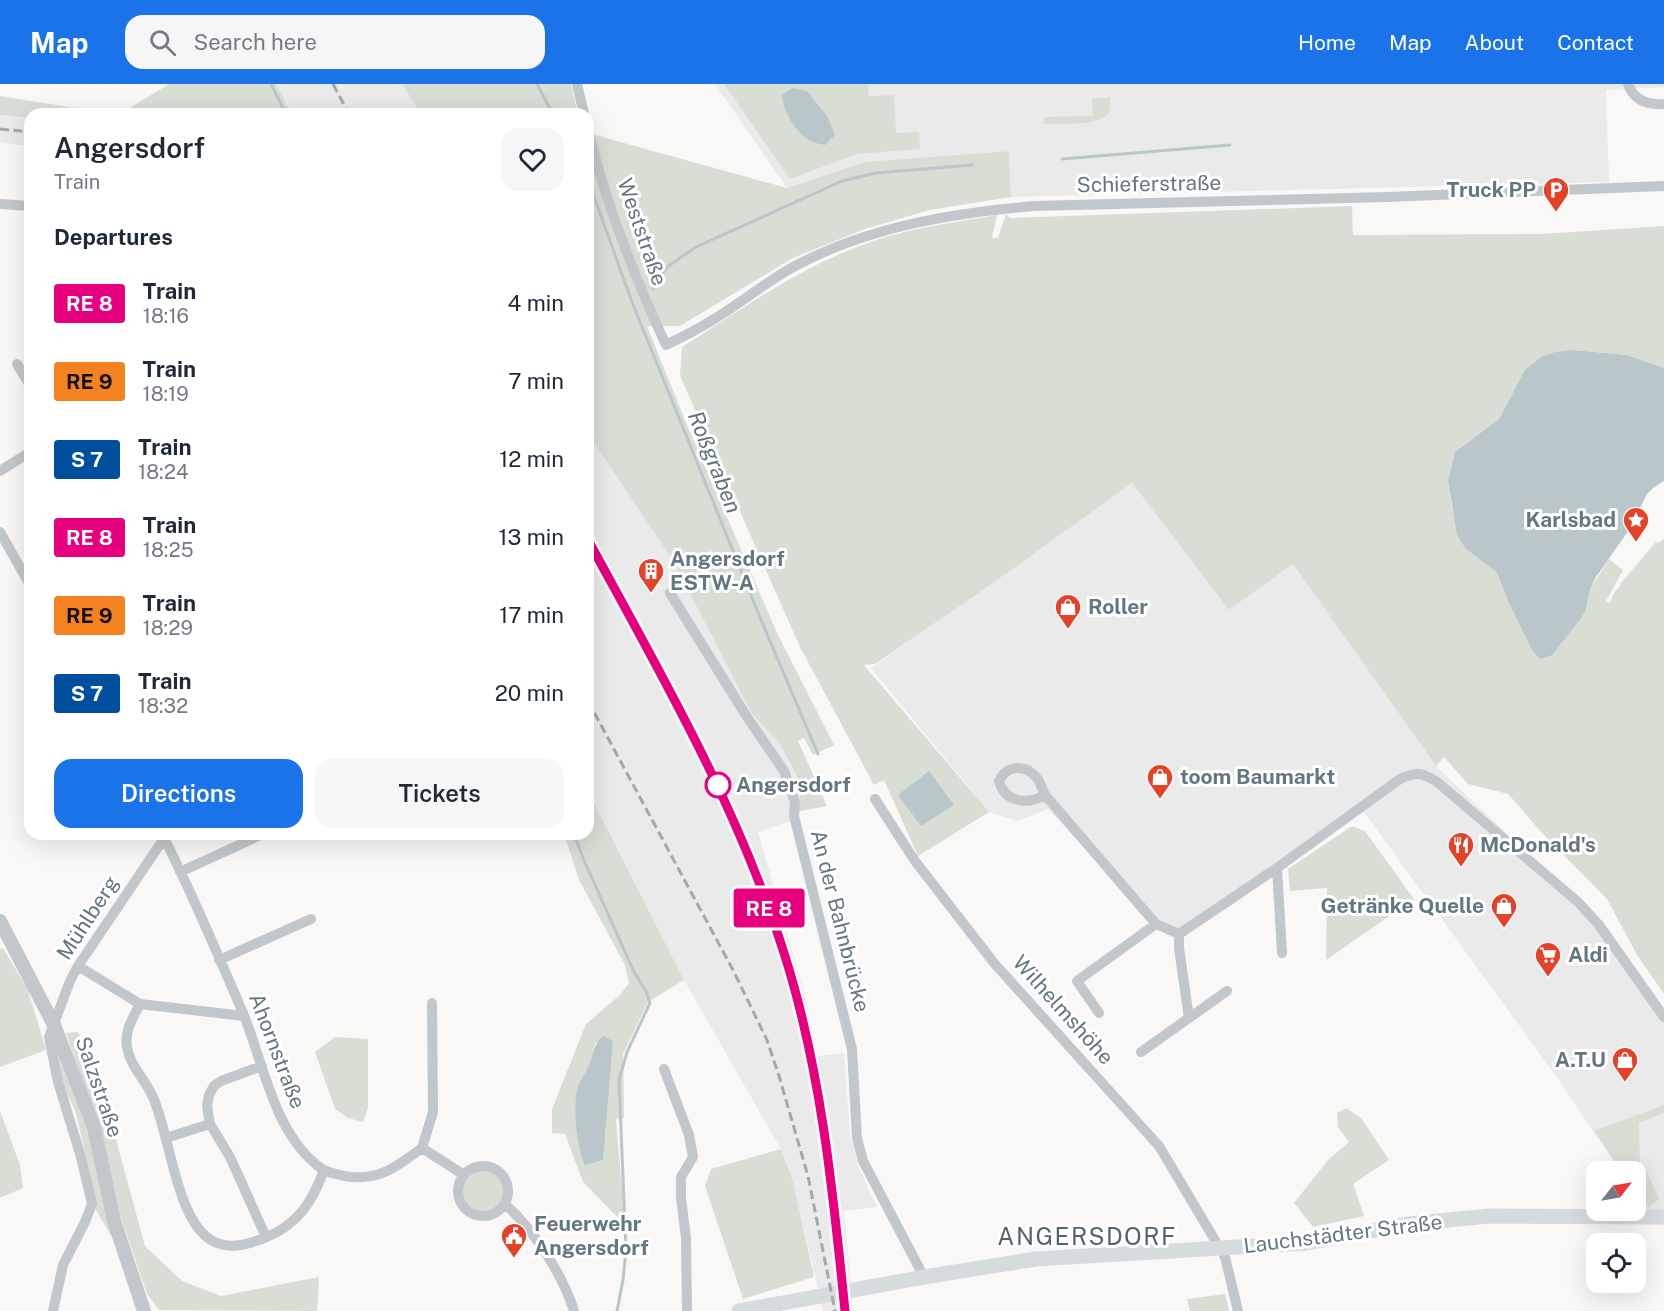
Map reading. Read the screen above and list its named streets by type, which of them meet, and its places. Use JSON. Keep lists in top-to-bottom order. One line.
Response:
{"streets":{"main road":["Lauchstädter Straße"],"street":["Schieferstraße","Weststraße","Mühlberg","An der Bahnbrücke","Wilhelmshöhe","Ahornstraße","Salzstraße"]},"crossings":[["Schieferstraße","Weststraße"],["Mühlberg","Salzstraße"],["An der Bahnbrücke","Lauchstädter Straße"],["Wilhelmshöhe","Lauchstädter Straße"]],"districts":["ANGERSDORF"],"water":["Roßgraben"],"places":{"parking":["Truck PP"],"place":["Karlsbad"],"building":["Angersdorf ESTW-A"],"shop":["Roller","toom Baumarkt","Getränke Quelle","A.T.U"],"other":["Angersdorf"],"restaurant":["McDonald's"],"supermarket":["Aldi"],"public building":["Feuerwehr Angersdorf"]},"north":"top right","page":{"header":"Map","search":"Search here","nav":["Home","Map","About","Contact"],"on_map":"RE 8","heading":[["Angersdorf","Train"],"Departures"],"list":[{"mark":"RE 8","name":"Train","note":"18:16","value":"4 min"},{"mark":"RE 9","name":"Train","note":"18:19","value":"7 min"},{"mark":"S 7","name":"Train","note":"18:24","value":"12 min"},{"mark":"RE 8","name":"Train","note":"18:25","value":"13 min"},{"mark":"RE 9","name":"Train","note":"18:29","value":"17 min"},{"mark":"S 7","name":"Train","note":"18:32","value":"20 min"}],"buttons":["Directions","Tickets"]}}
